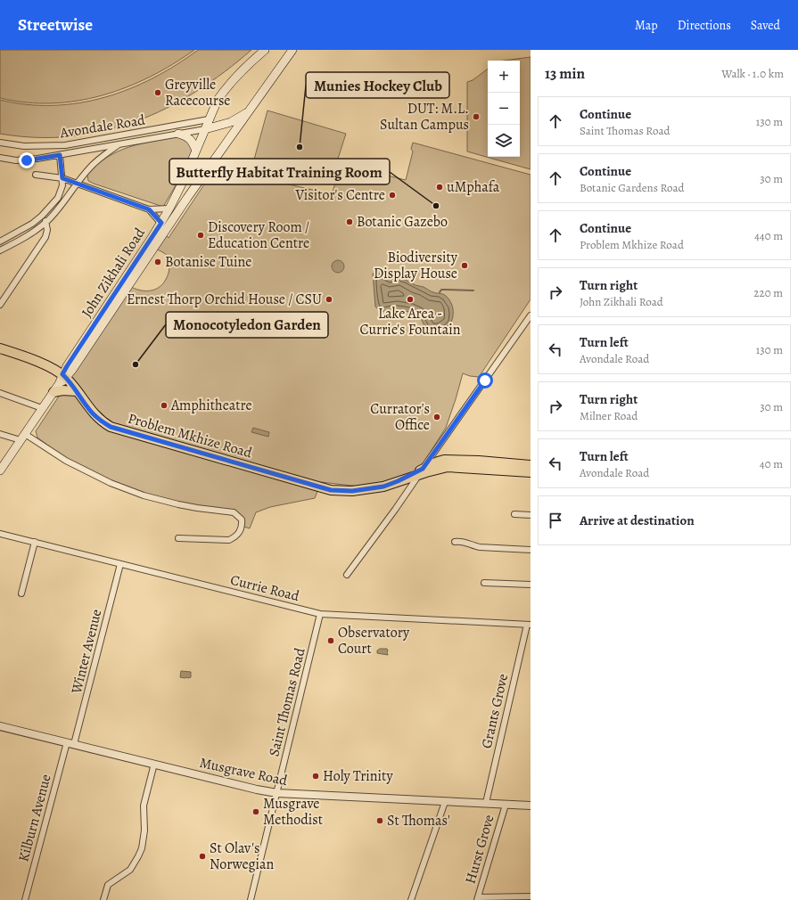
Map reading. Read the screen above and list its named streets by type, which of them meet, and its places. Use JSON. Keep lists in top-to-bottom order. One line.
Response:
{"streets":{"main road":["John Zikhali Road","Problem Mkhize Road"],"street":["Avondale Road","Currie Road","Winter Avenue","Saint Thomas Road","Grants Grove","Musgrave Road","Kilburn Avenue","Hurst Grove"]},"crossings":[["Avondale Road","John Zikhali Road"],["John Zikhali Road","Problem Mkhize Road"],["Currie Road","Winter Avenue"],["Currie Road","Saint Thomas Road"],["Currie Road","Grants Grove"],["Winter Avenue","Musgrave Road"],["Saint Thomas Road","Musgrave Road"],["Grants Grove","Musgrave Road"],["Musgrave Road","Kilburn Avenue"],["Musgrave Road","Hurst Grove"]],"places":["Greyville Racecourse","DUT: M.L. Sultan Campus","Munies Hockey Club","uMphafa","Visitor's Centre","Butterfly Habitat Training Room","Botanic Gazebo","Discovery Room / Education Centre","Botanise Tuine","Biodiversity Display House","Ernest Thorp Orchid House / CSU","Lake Area - Currie's Fountain","Monocotyledon Garden","Amphitheatre","Currator's Office","Observatory Court","Holy Trinity","Musgrave Methodist","St Thomas'","St Olav's Norwegian"],"page":{"header":"Streetwise","nav":["Map","Directions","Saved"],"heading":["13 min","Walk · 1.0 km"],"map_buttons":["+","−"],"list":[["Continue","Saint Thomas Road","130 m"],["Continue","Botanic Gardens Road","30 m"],["Continue","Problem Mkhize Road","440 m"],["Turn right","John Zikhali Road","220 m"],["Turn left","Avondale Road","130 m"],["Turn right","Milner Road","30 m"],["Turn left","Avondale Road","40 m"],"Arrive at destination"]}}
